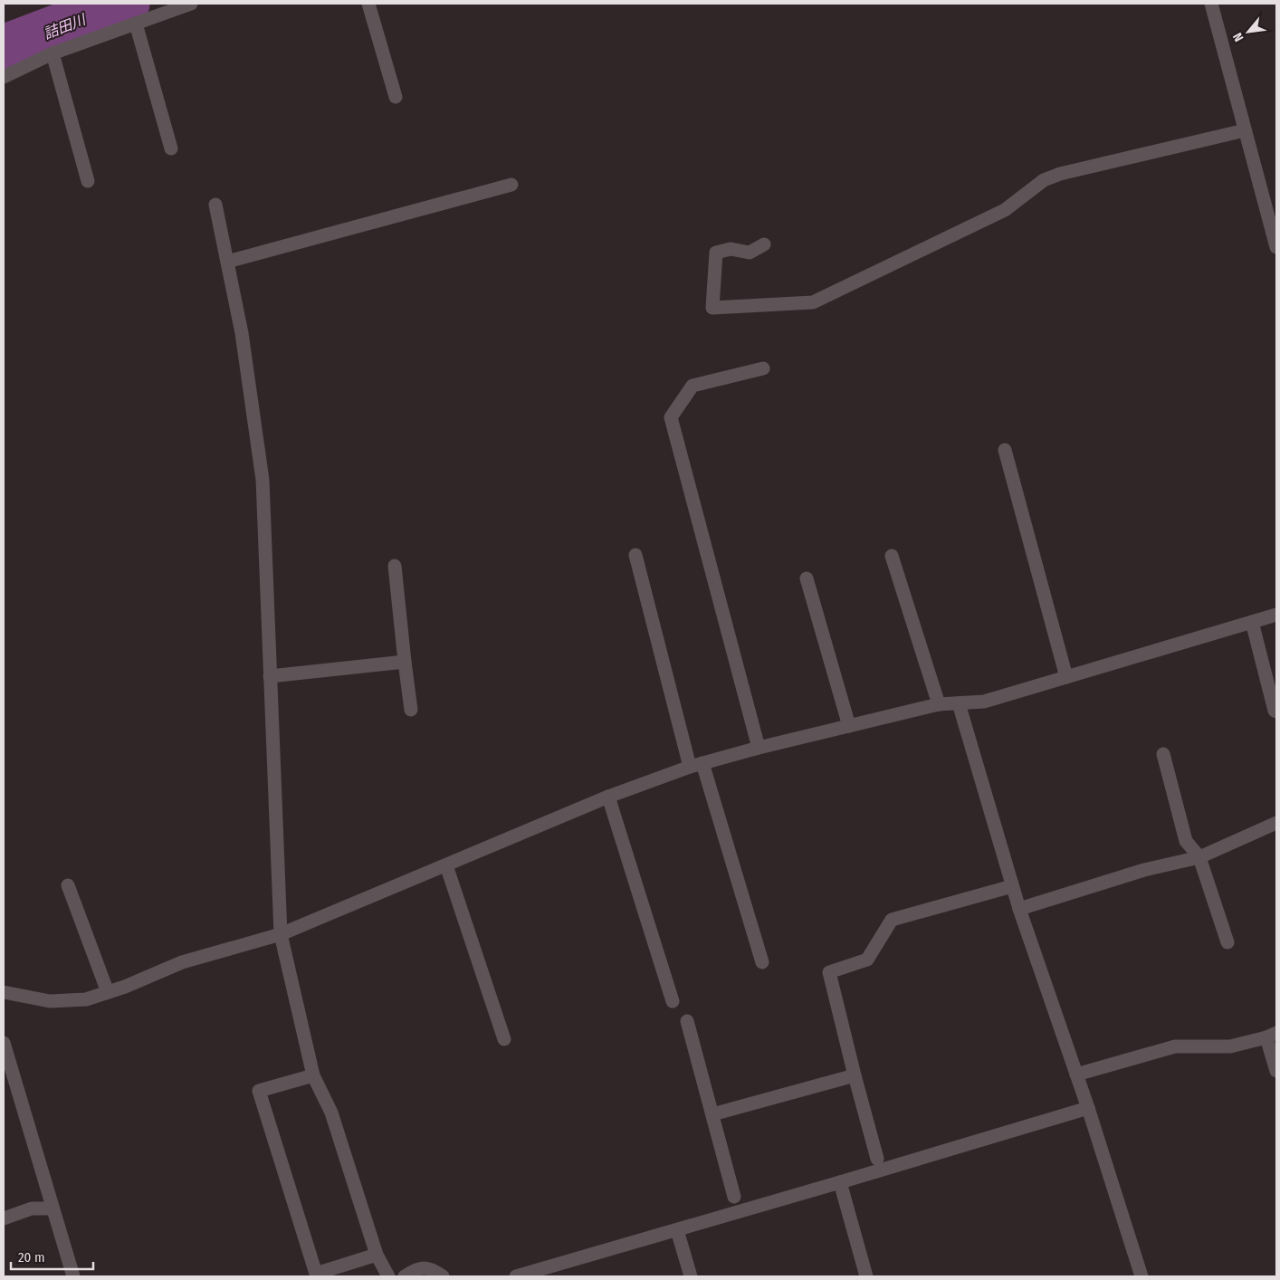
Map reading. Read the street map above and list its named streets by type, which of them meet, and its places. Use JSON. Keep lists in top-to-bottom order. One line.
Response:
{"water":["詰田川"],"scale_bar":"20 m","north":"bottom left"}
